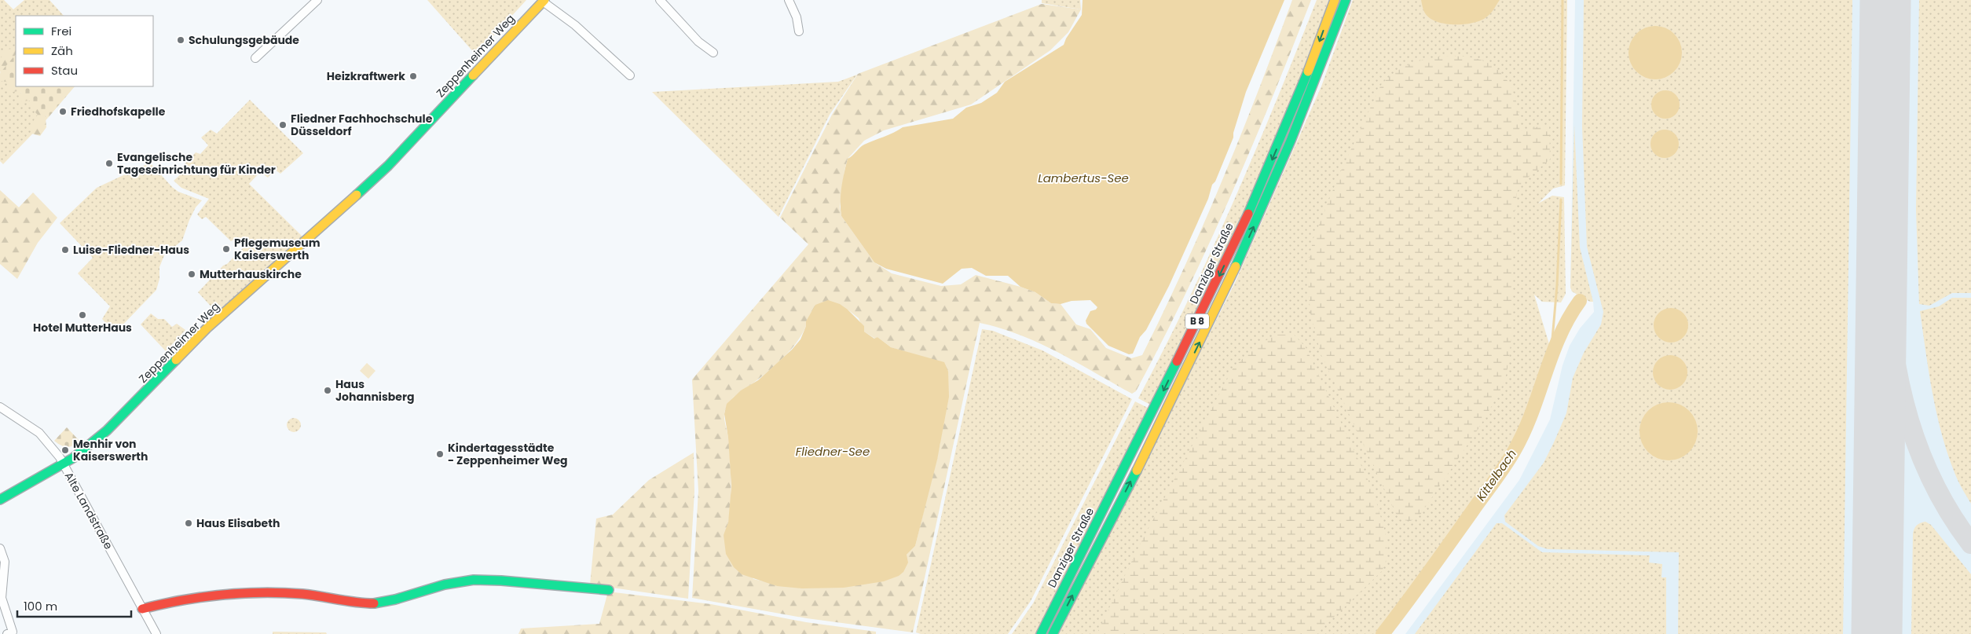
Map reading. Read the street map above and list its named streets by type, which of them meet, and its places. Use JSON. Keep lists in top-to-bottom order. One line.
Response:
{"streets":{"main road":["Zeppenheimer Weg","Danziger Straße","B 8"],"street":["Alte Landstraße"]},"crossings":[["Zeppenheimer Weg","Alte Landstraße"]],"water":["Lambertus-See","Fliedner-See","Kittelbach"],"places":["Schulungsgebäude","Heizkraftwerk","Friedhofskapelle","Fliedner Fachhochschule Düsseldorf","Evangelische Tageseinrichtung für Kinder","Pflegemuseum Kaiserswerth","Luise-Fliedner-Haus","Mutterhauskirche","Hotel MutterHaus","Haus Johannisberg","Menhir von Kaiserswerth","Kindertagesstädte - Zeppenheimer Weg","Haus Elisabeth"],"legend":["Frei","Zäh","Stau"],"scale_bar":"100 m"}
